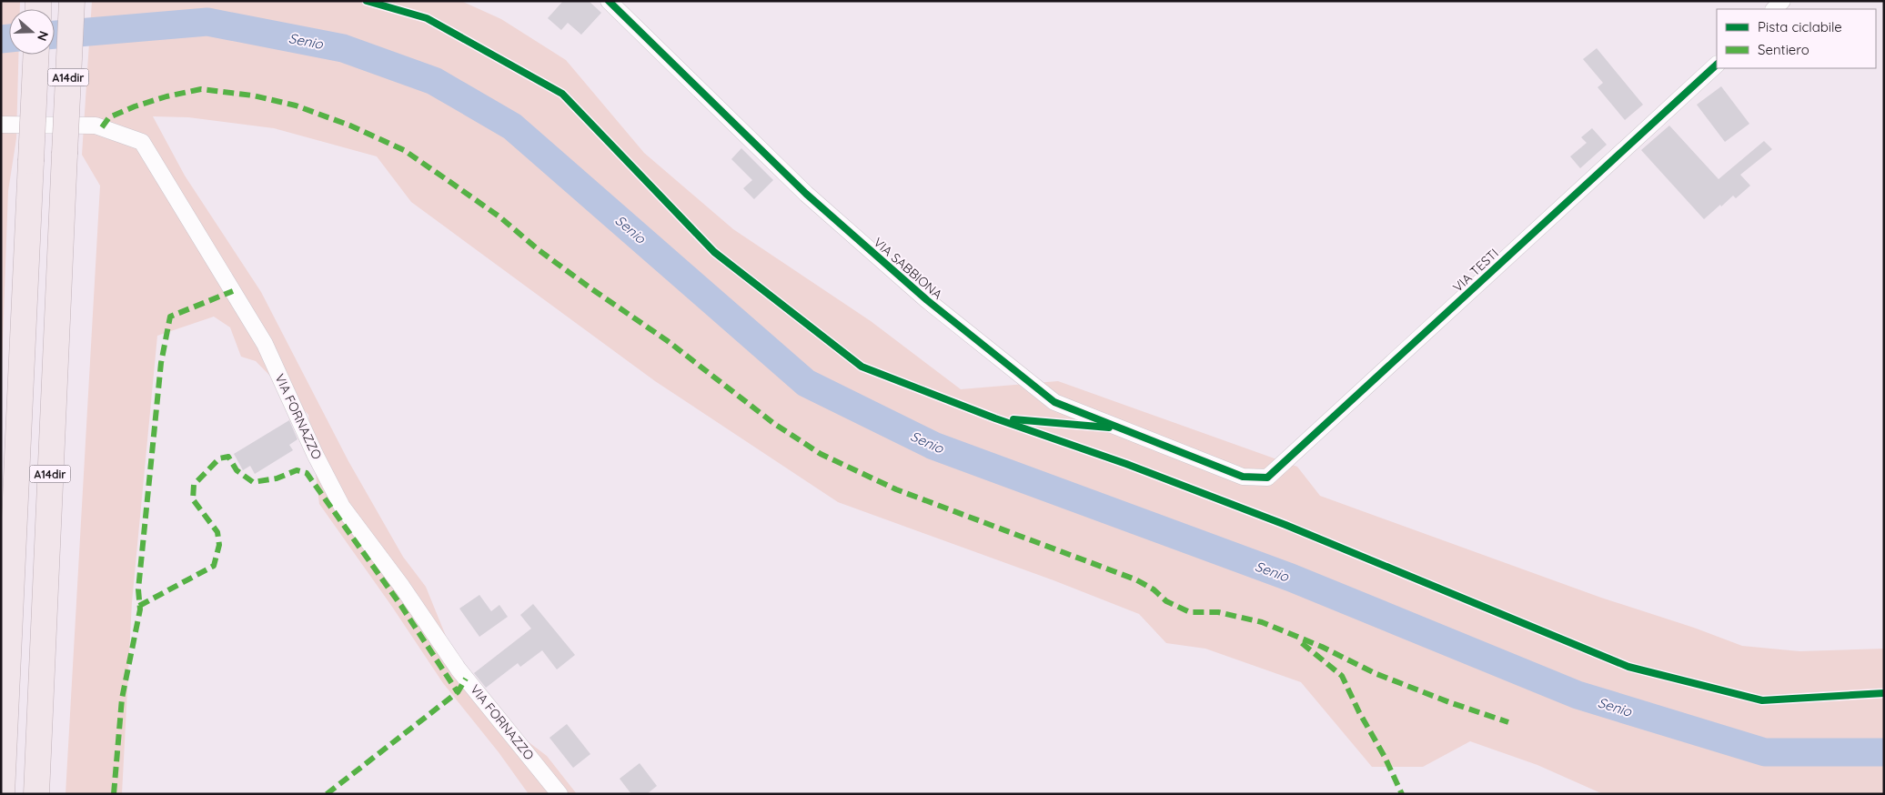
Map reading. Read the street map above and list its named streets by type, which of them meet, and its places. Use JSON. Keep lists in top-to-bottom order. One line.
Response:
{"streets":{"highway":["A14dir"],"street":["VIA SABBIONA","VIA TESTI","VIA FORNAZZO"]},"crossings":[["VIA SABBIONA","VIA TESTI"]],"water":["Senio"],"legend":["Pista ciclabile","Sentiero"],"north":"right"}
